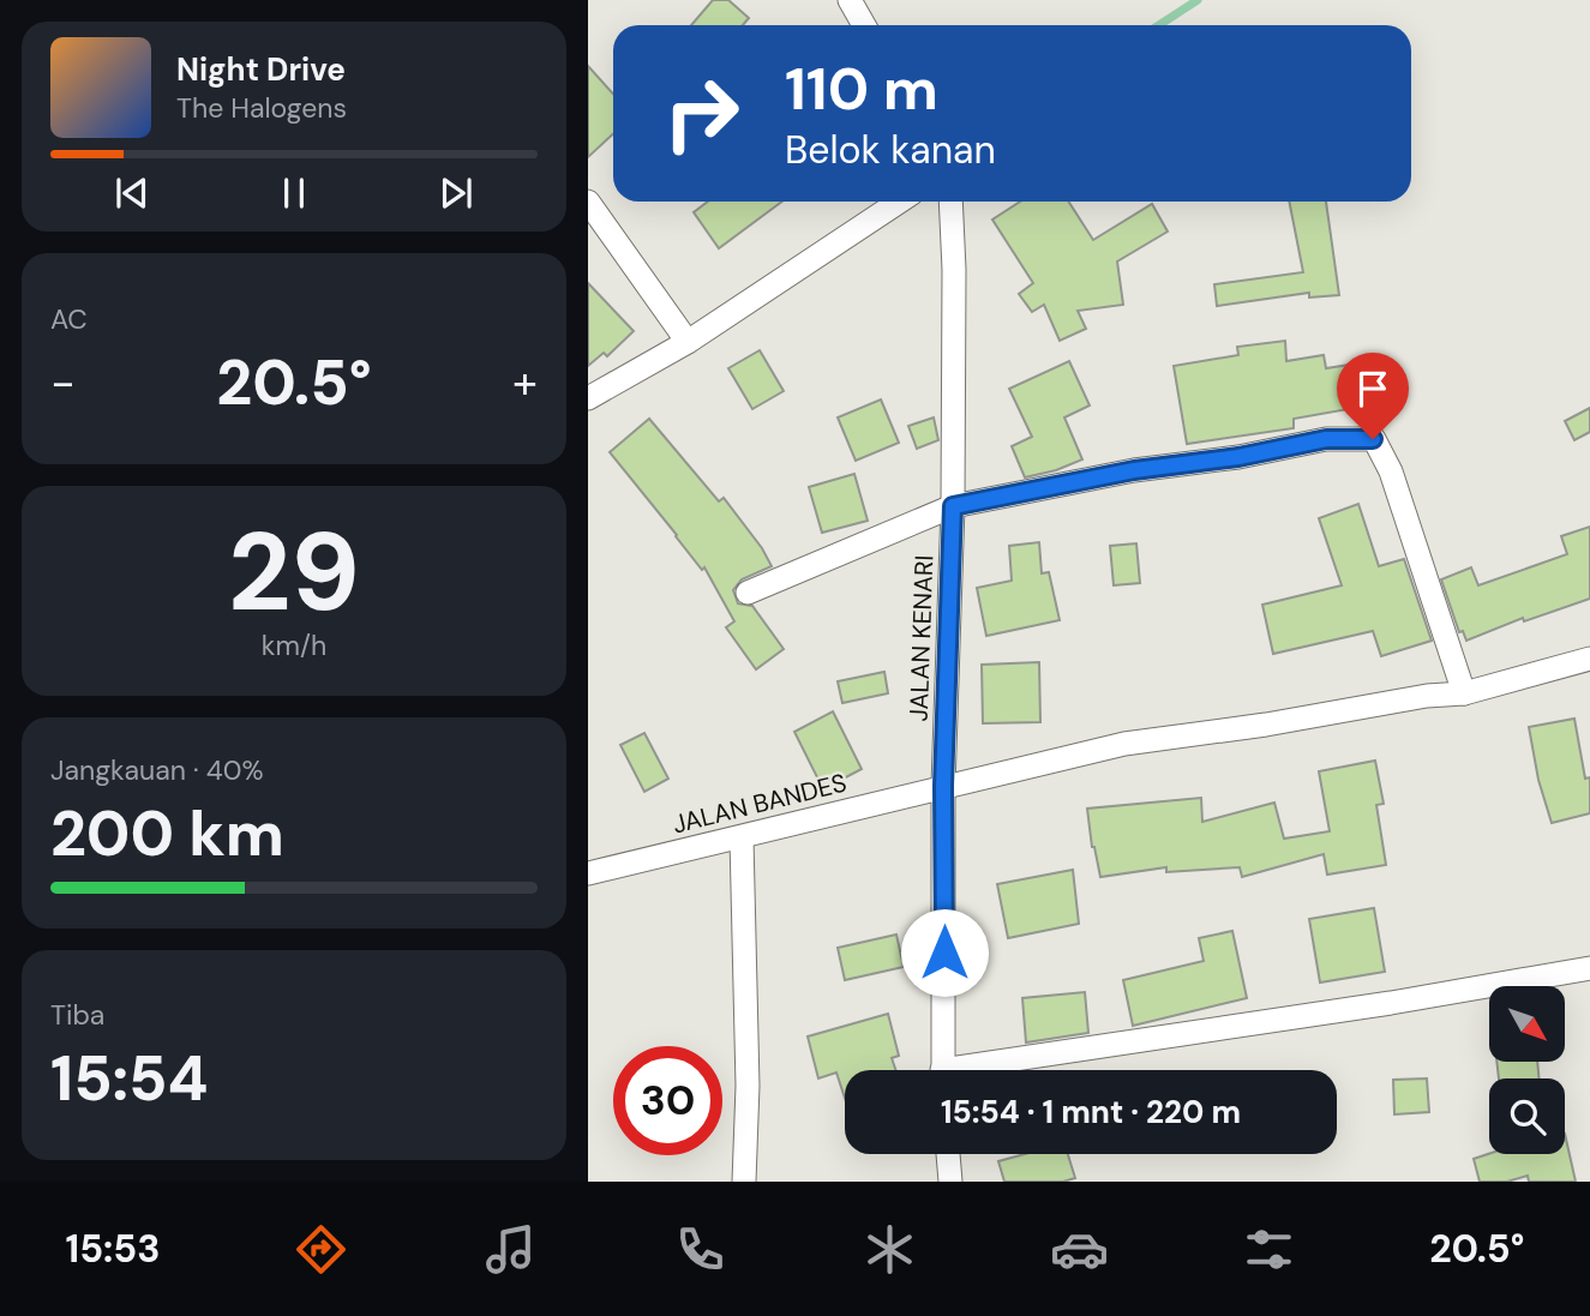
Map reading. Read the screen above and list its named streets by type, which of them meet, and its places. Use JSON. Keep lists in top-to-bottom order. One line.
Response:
{"streets":{"street":["JALAN KENARI","JALAN BANDES"]},"crossings":[["JALAN KENARI","JALAN BANDES"]],"north":"bottom right","page":{"turn":["110 m","Belok kanan"],"song":["Night Drive","The Halogens"],"tile":["AC",["29","km/h"],["Jangkauan · 40%","200 km"],["Tiba","15:54"]],"heat":["−","20.5°","+"],"limit":"30","trip":"15:54 · 1 mnt · 220 m","tabs":["15:53","20.5°"]}}
